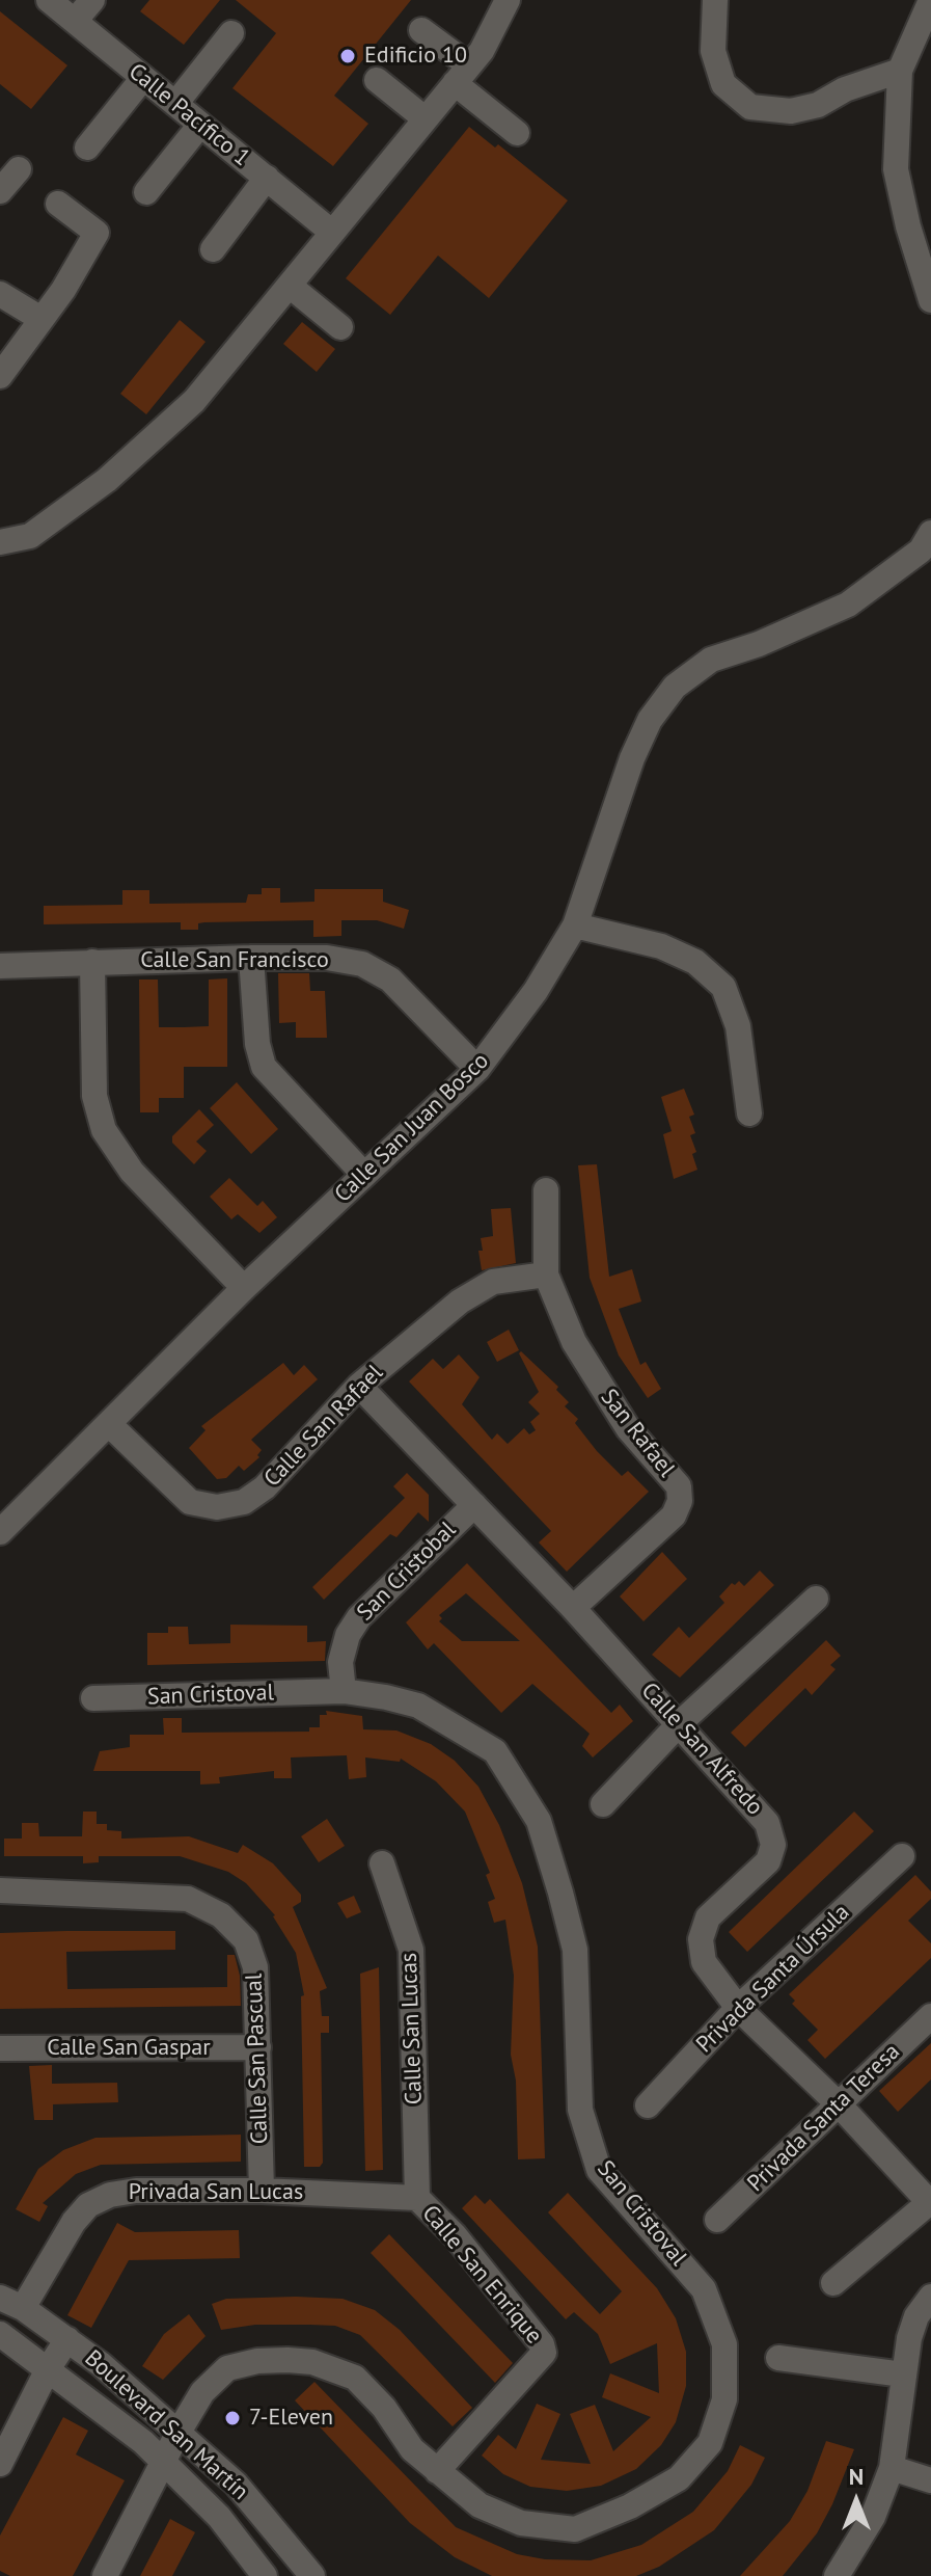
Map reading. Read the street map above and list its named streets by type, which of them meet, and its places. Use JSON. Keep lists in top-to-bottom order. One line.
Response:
{"streets":{"street":["Calle Pacífico 1","Calle San Francisco","Calle San Juan Bosco","Calle San Rafael","San Rafael","San Cristobal","San Cristoval","Calle San Alfredo","Privada Santa Úrsula","Calle San Lucas","Calle San Gaspar","Calle San Pascual","Privada Santa Teresa","Privada San Lucas","Calle San Enrique","Boulevard San Martín"]},"crossings":[["Calle San Francisco","Calle San Juan Bosco"],["Calle San Juan Bosco","Calle San Rafael"],["Calle San Rafael","San Rafael"],["Calle San Rafael","Calle San Alfredo"],["San Rafael","Calle San Alfredo"],["San Cristobal","San Cristoval"],["San Cristobal","Calle San Alfredo"],["San Cristoval","Calle San Enrique"],["San Cristoval","Boulevard San Martín"],["Calle San Alfredo","Privada Santa Úrsula"],["Calle San Alfredo","Privada Santa Teresa"],["Calle San Lucas","Privada San Lucas"],["Calle San Lucas","Calle San Enrique"],["Calle San Gaspar","Calle San Pascual"],["Calle San Pascual","Privada San Lucas"],["Privada San Lucas","Calle San Enrique"],["Privada San Lucas","Boulevard San Martín"]],"places":["Edificio 10","7-Eleven"],"north":"top"}
